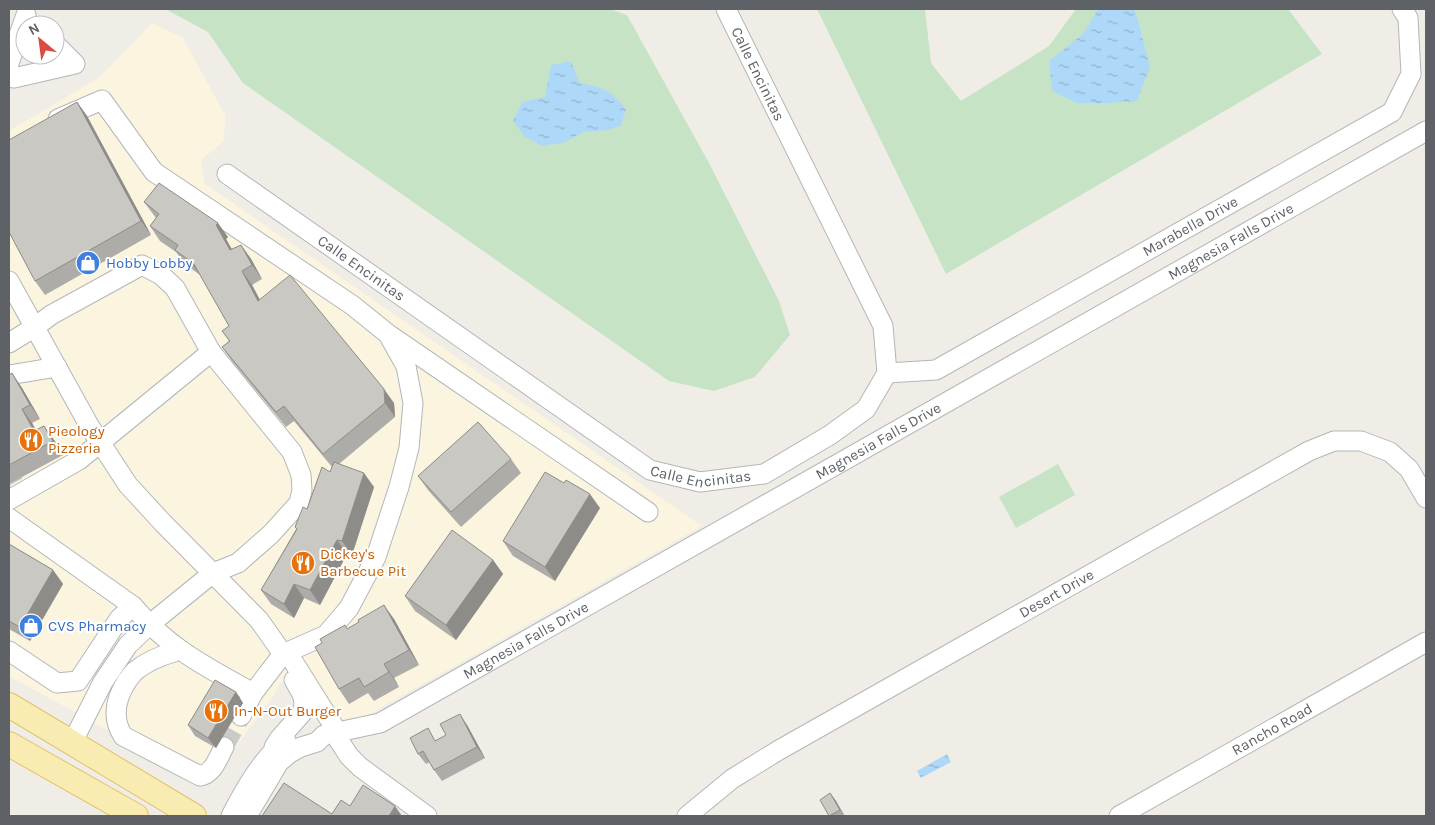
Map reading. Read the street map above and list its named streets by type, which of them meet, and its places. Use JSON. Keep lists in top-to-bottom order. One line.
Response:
{"streets":{"street":["Calle Encinitas","Marabella Drive","Magnesia Falls Drive","Desert Drive","Rancho Road"]},"crossings":[["Calle Encinitas","Marabella Drive"]],"places":{"shop":["Hobby Lobby","CVS Pharmacy"],"restaurant":["Pieology Pizzeria","Dickey's Barbecue Pit","In-N-Out Burger"]},"north":"top left"}
